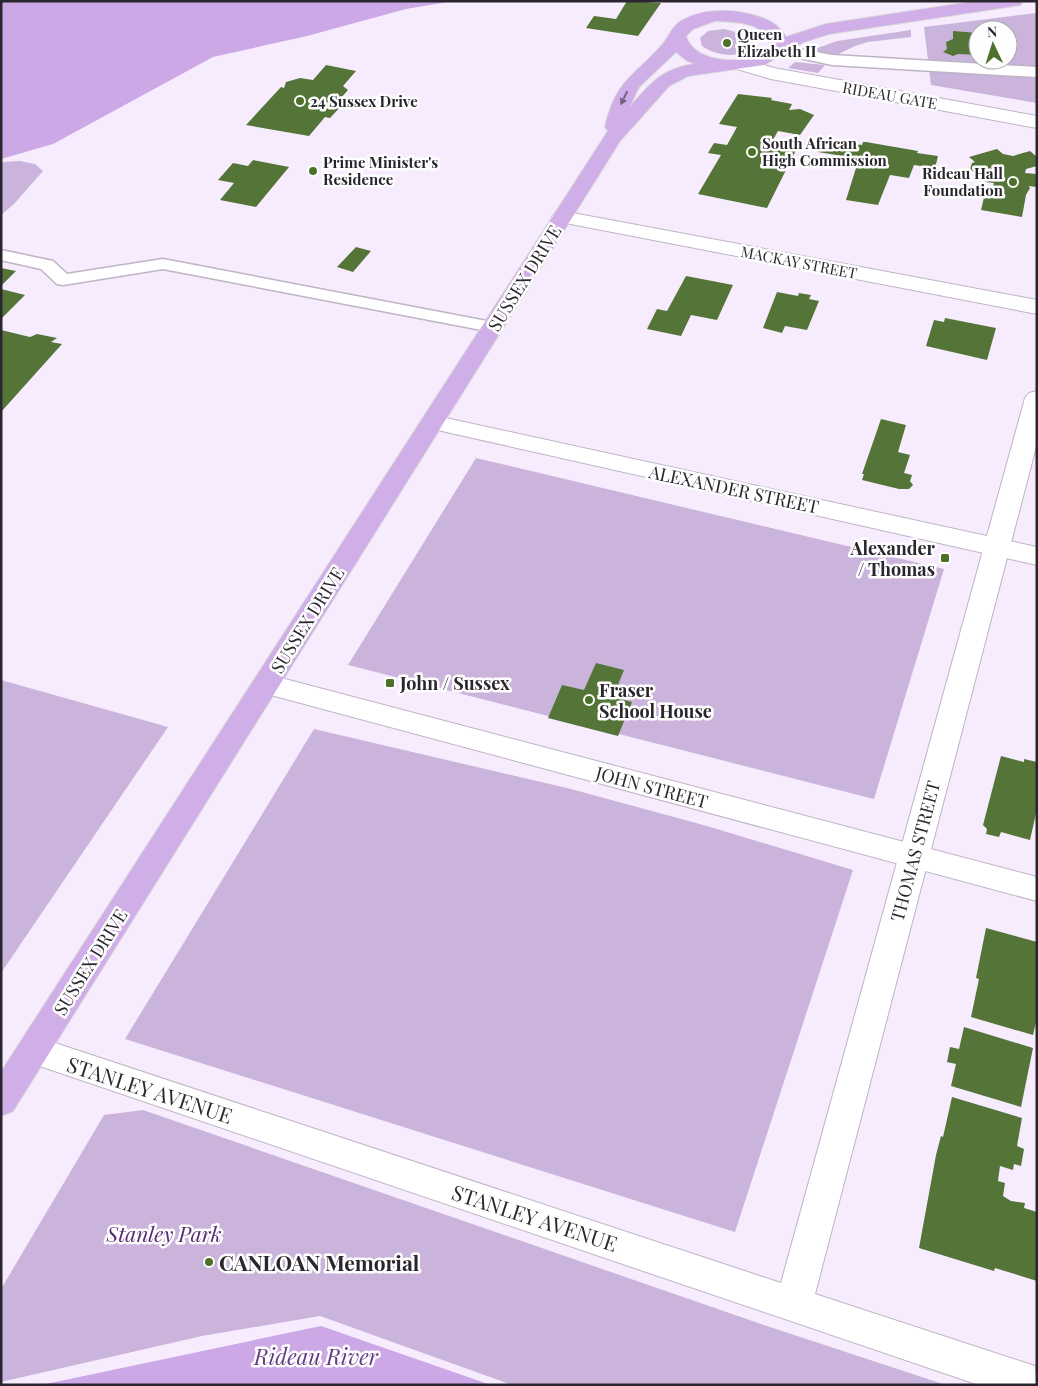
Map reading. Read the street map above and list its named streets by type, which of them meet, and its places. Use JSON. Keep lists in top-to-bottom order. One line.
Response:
{"streets":{"main road":["SUSSEX DRIVE"],"street":["RIDEAU GATE","MACKAY STREET","ALEXANDER STREET","JOHN STREET","THOMAS STREET","STANLEY AVENUE"]},"crossings":[["RIDEAU GATE","SUSSEX DRIVE"],["MACKAY STREET","SUSSEX DRIVE"],["SUSSEX DRIVE","ALEXANDER STREET"],["SUSSEX DRIVE","JOHN STREET"],["SUSSEX DRIVE","STANLEY AVENUE"],["ALEXANDER STREET","THOMAS STREET"],["JOHN STREET","THOMAS STREET"],["THOMAS STREET","STANLEY AVENUE"]],"water":["Rideau River"],"parks":["Stanley Park"],"places":{"other":["Queen Elizabeth II","24 Sussex Drive","South African High Commission","Prime Minister's Residence","Rideau Hall Foundation","Fraser School House","CANLOAN Memorial"],"transit":["Alexander / Thomas","John / Sussex"]},"north":"top"}
